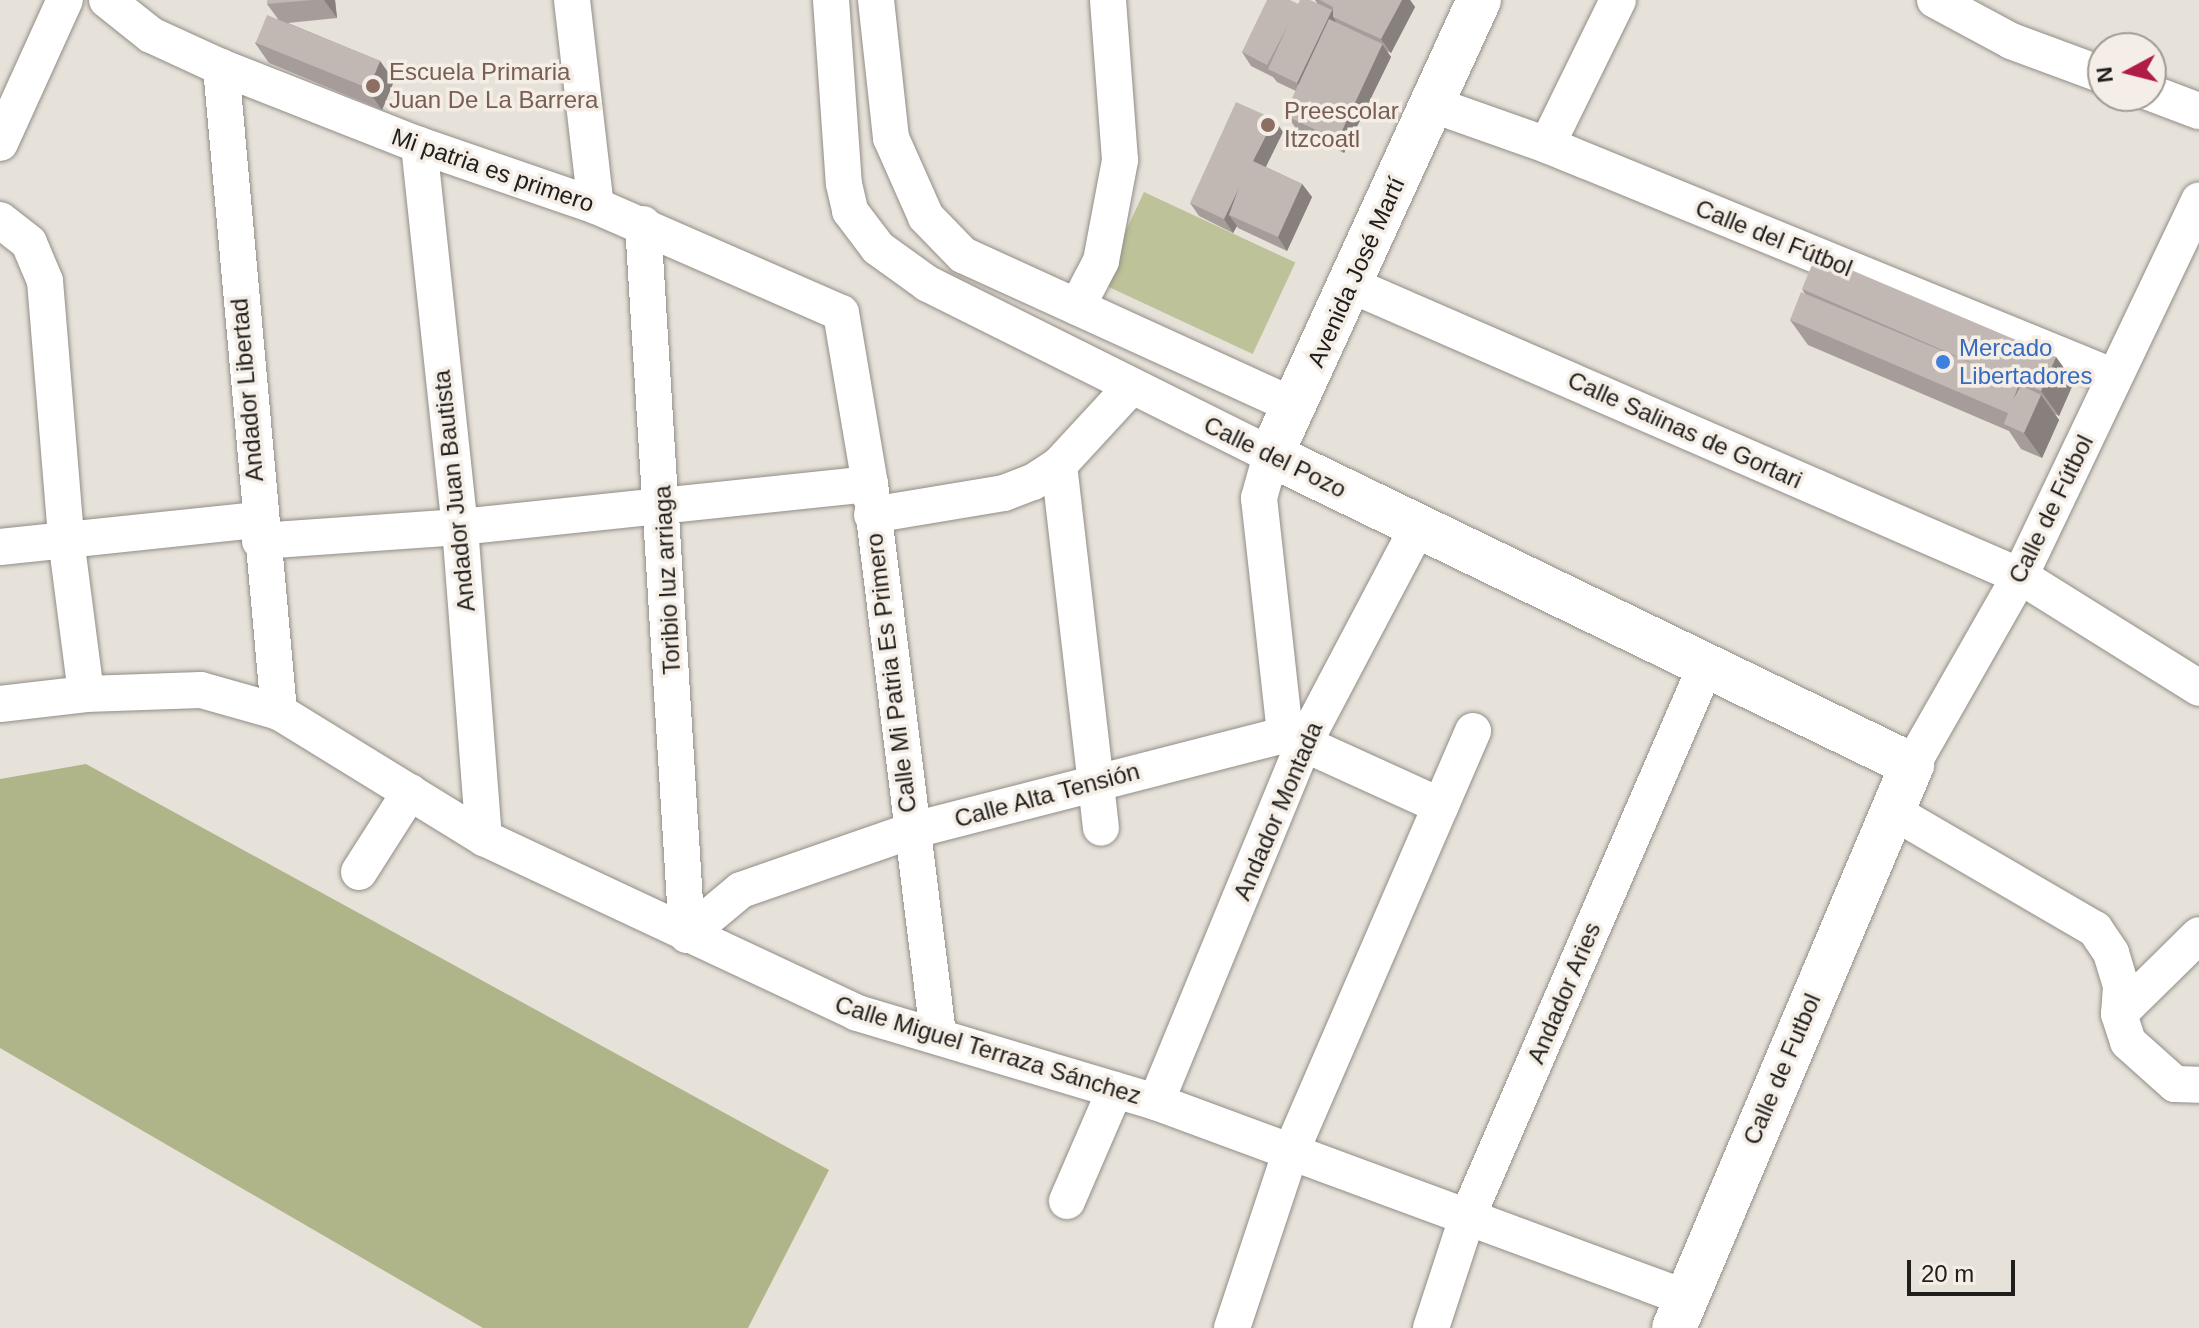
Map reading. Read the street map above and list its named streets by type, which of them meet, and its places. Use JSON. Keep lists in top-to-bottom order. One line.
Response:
{"streets":{"main road":["Avenida José Martí","Calle del Pozo","Calle de Fútbol","Calle de Futbol"],"street":["Mi patria es primero","Calle del Fútbol","Andador Libertad","Calle Salinas de Gortari","Andador Juan Bautista","Toribio luz arriaga","Calle Mi Patria Es Primero","Calle Alta Tensión","Andador Montada","Andador Aries","Calle Miguel Terraza Sánchez"]},"crossings":[["Mi patria es primero","Andador Libertad"],["Mi patria es primero","Andador Juan Bautista"],["Mi patria es primero","Toribio luz arriaga"],["Mi patria es primero","Calle Mi Patria Es Primero"],["Calle del Fútbol","Avenida José Martí"],["Calle del Fútbol","Calle de Fútbol"],["Avenida José Martí","Calle Salinas de Gortari"],["Avenida José Martí","Calle del Pozo"],["Andador Libertad","Calle Miguel Terraza Sánchez"],["Calle Salinas de Gortari","Calle de Fútbol"],["Calle del Pozo","Calle de Fútbol"],["Calle del Pozo","Andador Montada"],["Calle del Pozo","Andador Aries"],["Andador Juan Bautista","Calle Miguel Terraza Sánchez"],["Calle de Fútbol","Calle de Futbol"],["Toribio luz arriaga","Calle Alta Tensión"],["Toribio luz arriaga","Calle Miguel Terraza Sánchez"],["Calle Mi Patria Es Primero","Calle Alta Tensión"],["Calle Mi Patria Es Primero","Calle Miguel Terraza Sánchez"],["Calle Alta Tensión","Andador Montada"],["Calle Alta Tensión","Calle Miguel Terraza Sánchez"],["Andador Montada","Calle Miguel Terraza Sánchez"],["Andador Aries","Calle Miguel Terraza Sánchez"],["Calle Miguel Terraza Sánchez","Calle de Futbol"]],"places":["Escuela Primaria Juan De La Barrera","Preescolar Itzcoatl","Mercado Libertadores"],"scale_bar":"20 m","north":"left"}
